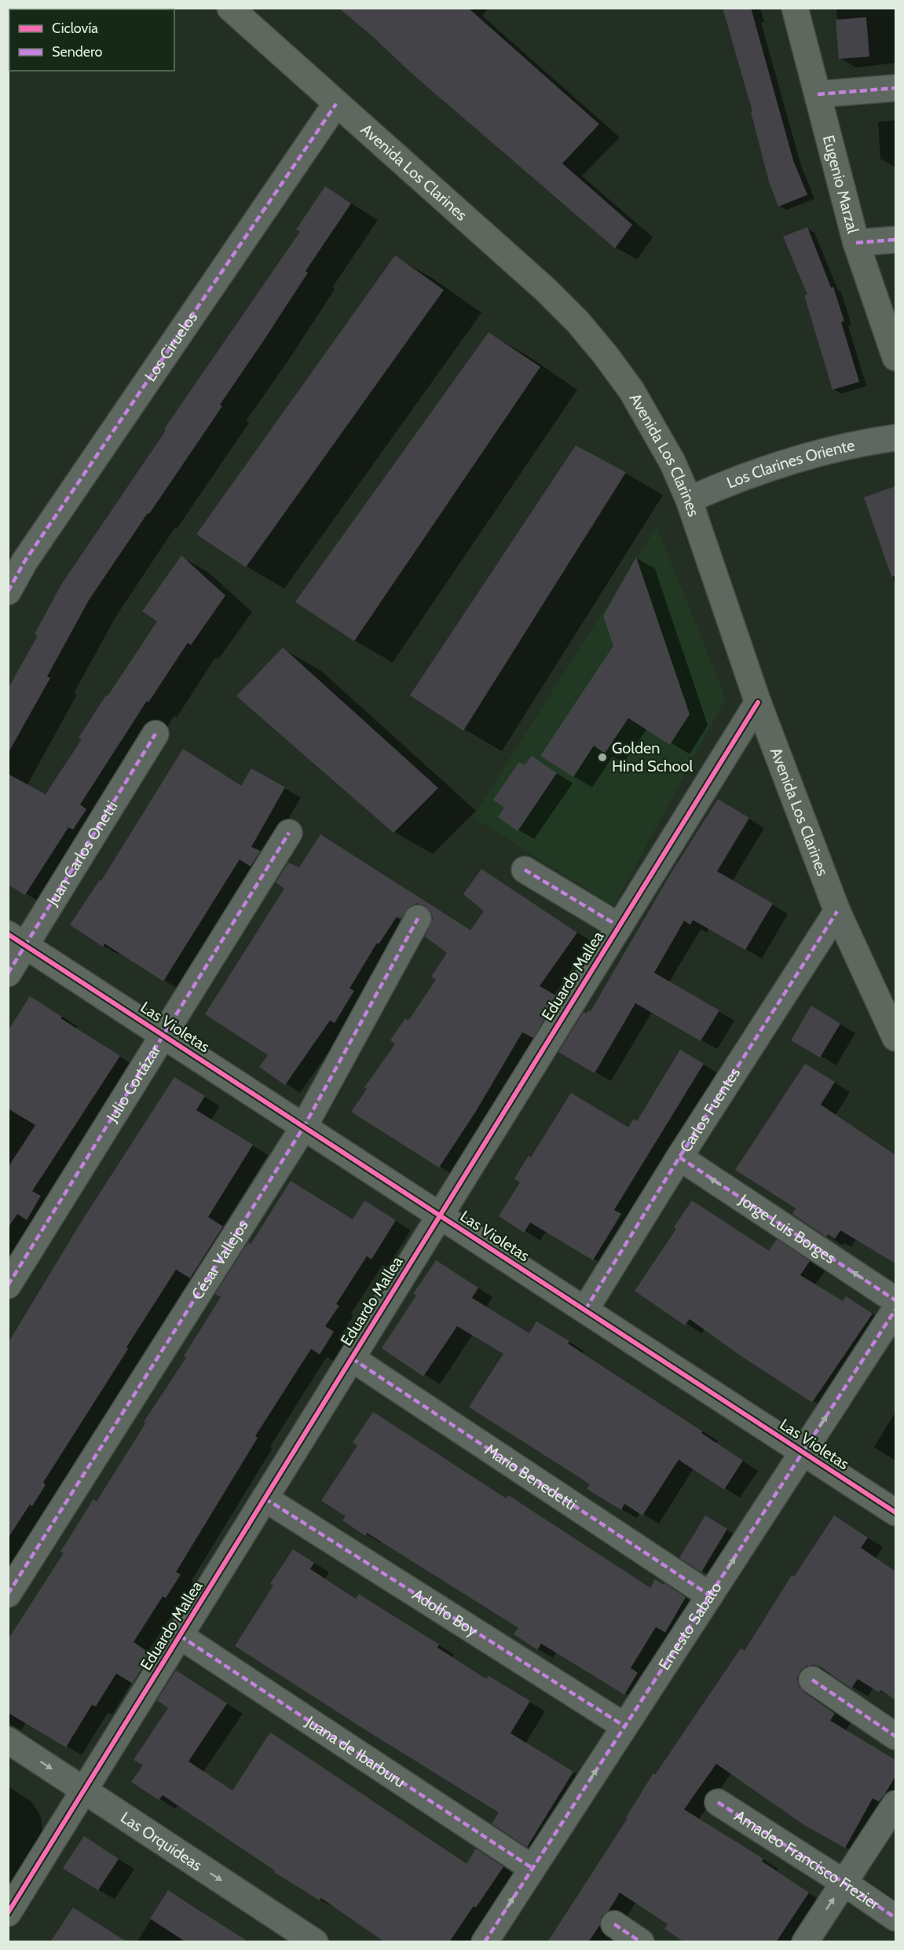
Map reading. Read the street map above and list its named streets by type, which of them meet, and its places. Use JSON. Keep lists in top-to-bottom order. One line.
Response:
{"streets":{"main road":["Avenida Los Clarines","Eugenio Marzal"],"street":["Los Ciruelos","Los Clarines Oriente","Juan Carlos Onetti","Eduardo Mallea","Las Violetas","Julio Cortázar","Carlos Fuentes","Jorge Luis Borges","César Vallejos","Mario Benedetti","Adolfo Boy","Ernesto Sabato","Juana de Ibarburu","Las Orquídeas","Amadeo Francisco Frezier"]},"crossings":[["Avenida Los Clarines","Los Ciruelos"],["Avenida Los Clarines","Los Clarines Oriente"],["Avenida Los Clarines","Eduardo Mallea"],["Avenida Los Clarines","Carlos Fuentes"],["Juan Carlos Onetti","Las Violetas"],["Eduardo Mallea","Las Violetas"],["Eduardo Mallea","Mario Benedetti"],["Eduardo Mallea","Adolfo Boy"],["Eduardo Mallea","Juana de Ibarburu"],["Eduardo Mallea","Las Orquídeas"],["Las Violetas","Julio Cortázar"],["Las Violetas","Carlos Fuentes"],["Las Violetas","César Vallejos"],["Las Violetas","Ernesto Sabato"],["Carlos Fuentes","Jorge Luis Borges"],["Mario Benedetti","Ernesto Sabato"],["Adolfo Boy","Ernesto Sabato"],["Ernesto Sabato","Juana de Ibarburu"]],"one_way":["Jorge Luis Borges","Ernesto Sabato","Las Orquídeas"],"places":["Golden Hind School"],"legend":["Ciclovía","Sendero"]}
